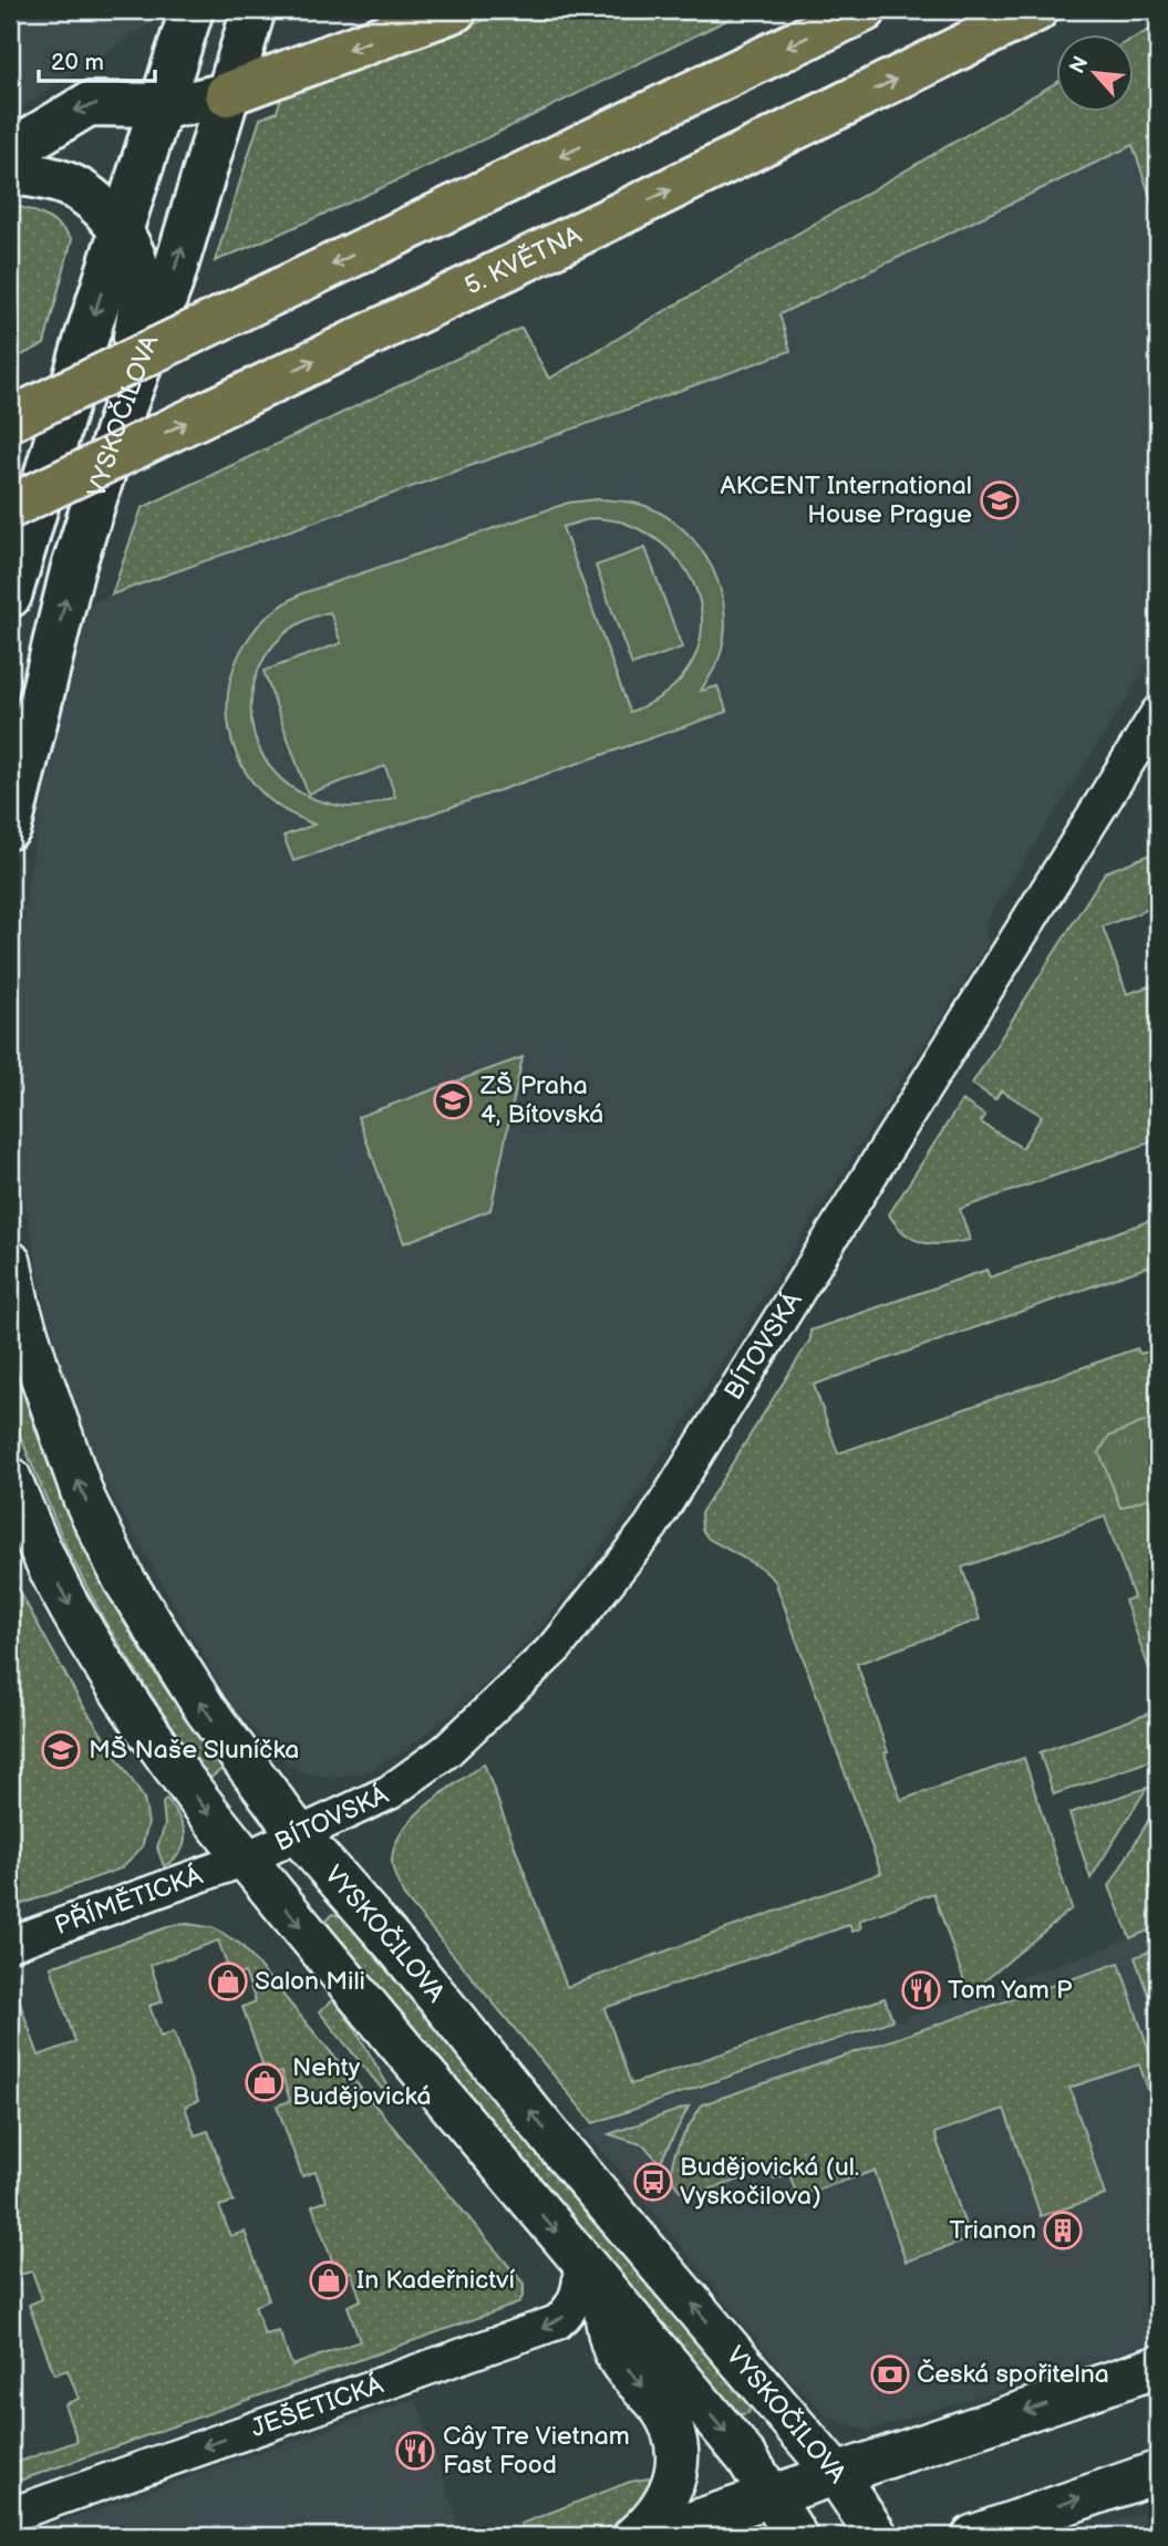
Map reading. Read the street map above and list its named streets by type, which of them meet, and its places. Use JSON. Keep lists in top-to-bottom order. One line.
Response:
{"streets":{"highway":["5. KVĚTNA"],"main road":["VYSKOČILOVA"],"street":["BÍTOVSKÁ","PŘÍMĚTICKÁ","JEŠETICKÁ"]},"crossings":[["VYSKOČILOVA","BÍTOVSKÁ"],["BÍTOVSKÁ","PŘÍMĚTICKÁ"]],"one_way":["VYSKOČILOVA","JEŠETICKÁ"],"places":{"school or university":["AKCENT International House Prague","ZŠ Praha 4, Bítovská","MŠ Naše Sluníčka"],"shop":["Salon Mili","Nehty Budějovická","In Kadeřnictví"],"restaurant":["Tom Yam P","Cây Tre Vietnam Fast Food"],"bus stop":["Budějovická (ul. Vyskočilova)"],"building":["Trianon"],"bank":["Česká spořitelna"]},"scale_bar":"20 m","north":"top left"}
